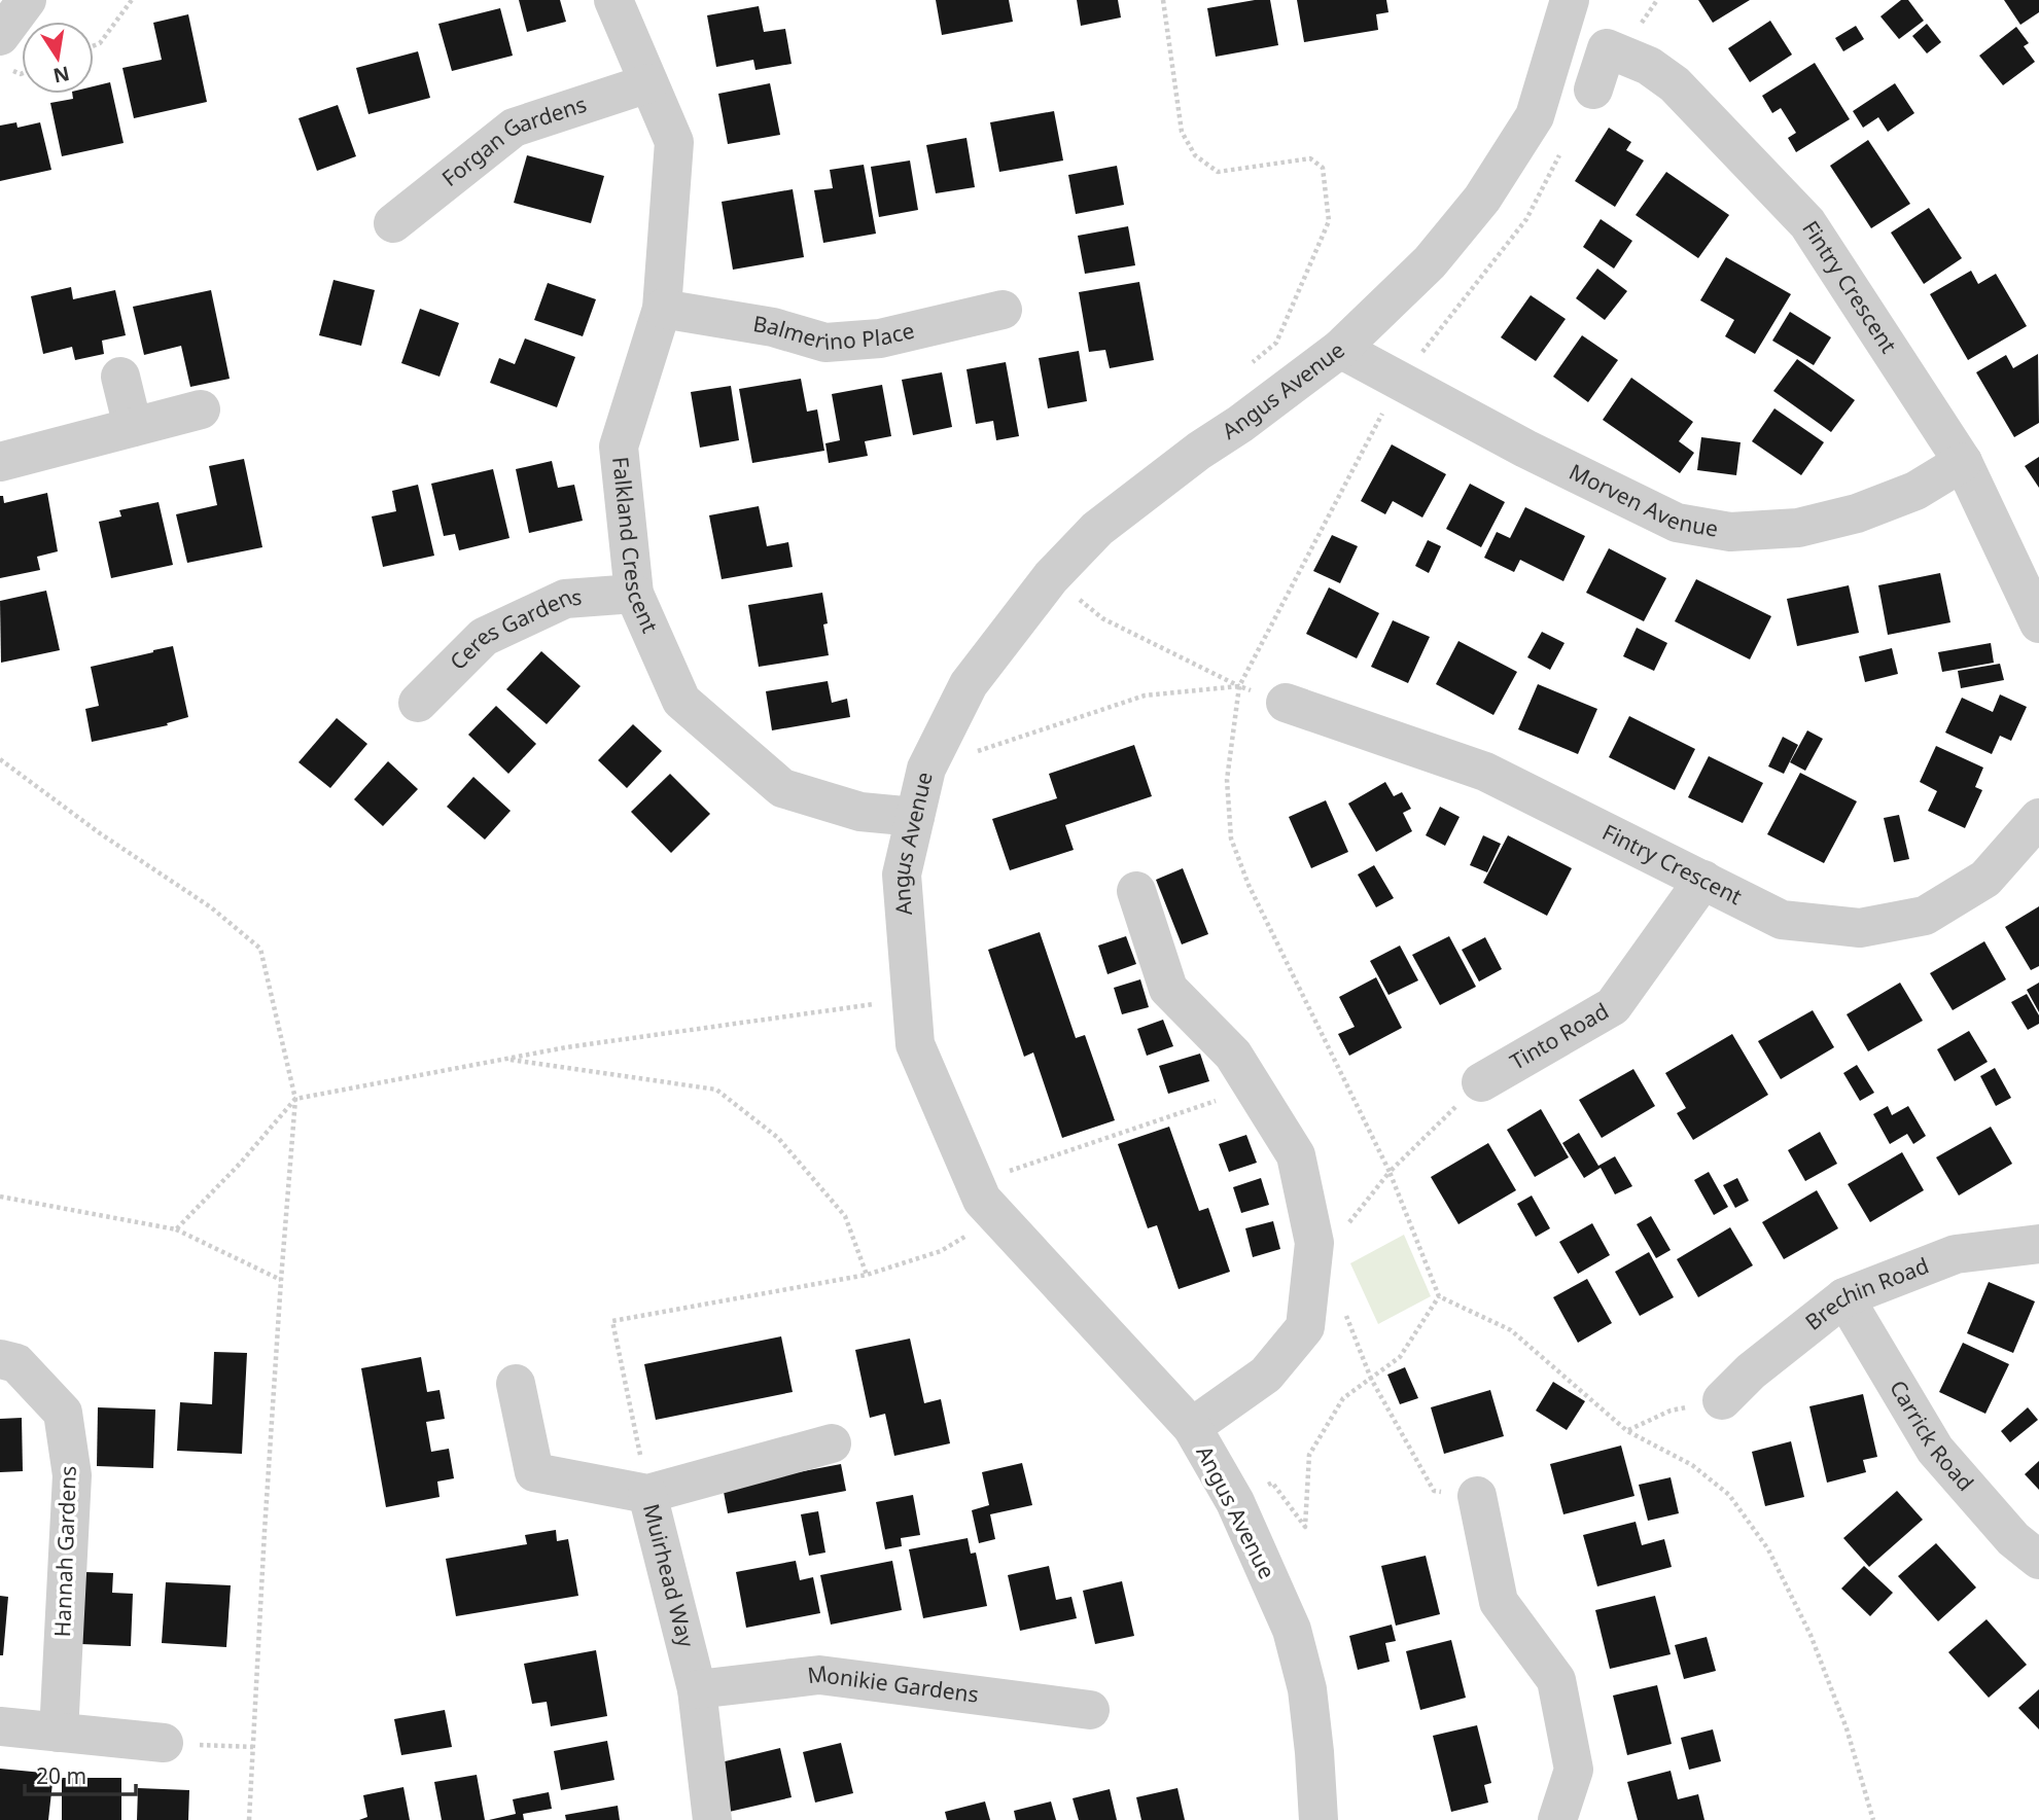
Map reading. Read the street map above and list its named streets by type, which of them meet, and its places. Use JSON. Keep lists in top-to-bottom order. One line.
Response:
{"streets":{"street":["Forgan Gardens","Fintry Crescent","Balmerino Place","Angus Avenue","Morven Avenue","Falkland Crescent","Ceres Gardens","Tinto Road","Brechin Road","Carrick Road","Hannah Gardens","Muirhead Way","Monikie Gardens"]},"crossings":[["Forgan Gardens","Falkland Crescent"],["Fintry Crescent","Morven Avenue"],["Fintry Crescent","Tinto Road"],["Balmerino Place","Falkland Crescent"],["Angus Avenue","Morven Avenue"],["Angus Avenue","Falkland Crescent"],["Falkland Crescent","Ceres Gardens"],["Brechin Road","Carrick Road"],["Muirhead Way","Monikie Gardens"]],"scale_bar":"20 m","north":"bottom"}
